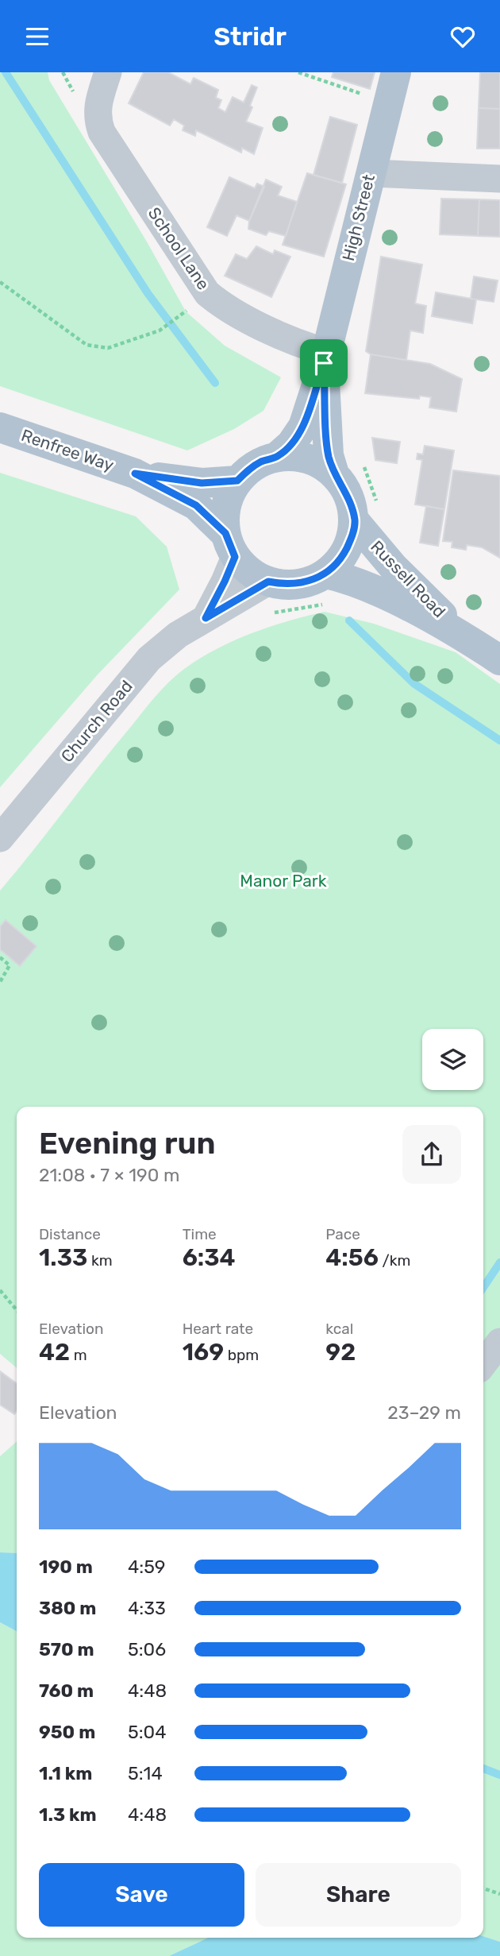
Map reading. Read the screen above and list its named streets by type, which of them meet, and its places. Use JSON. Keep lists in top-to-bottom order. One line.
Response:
{"streets":{"main road":["High Street","Renfree Way","Russell Road"],"street":["School Lane","Church Road"]},"crossings":[["High Street","School Lane"],["High Street","Renfree Way"],["High Street","Russell Road"],["High Street","Church Road"],["Renfree Way","Russell Road"],["Renfree Way","Church Road"],["Russell Road","Church Road"]],"parks":["Manor Park"],"page":{"header":"Stridr","heading":["Evening run","21:08 · 7 × 190 m"],"stats":[["Distance","1.33 km"],["Time","6:34"],["Pace","4:56 /km"],["Elevation","42 m"],["Heart rate","169 bpm"],["kcal","92"]],"chart":["Elevation","23–29 m"],"list":[{"name":"190 m","note":"4:59"},{"name":"380 m","note":"4:33"},{"name":"570 m","note":"5:06"},{"name":"760 m","note":"4:48"},{"name":"950 m","note":"5:04"},{"name":"1.1 km","note":"5:14"},{"name":"1.3 km","note":"4:48"}],"buttons":["Save","Share"]}}
